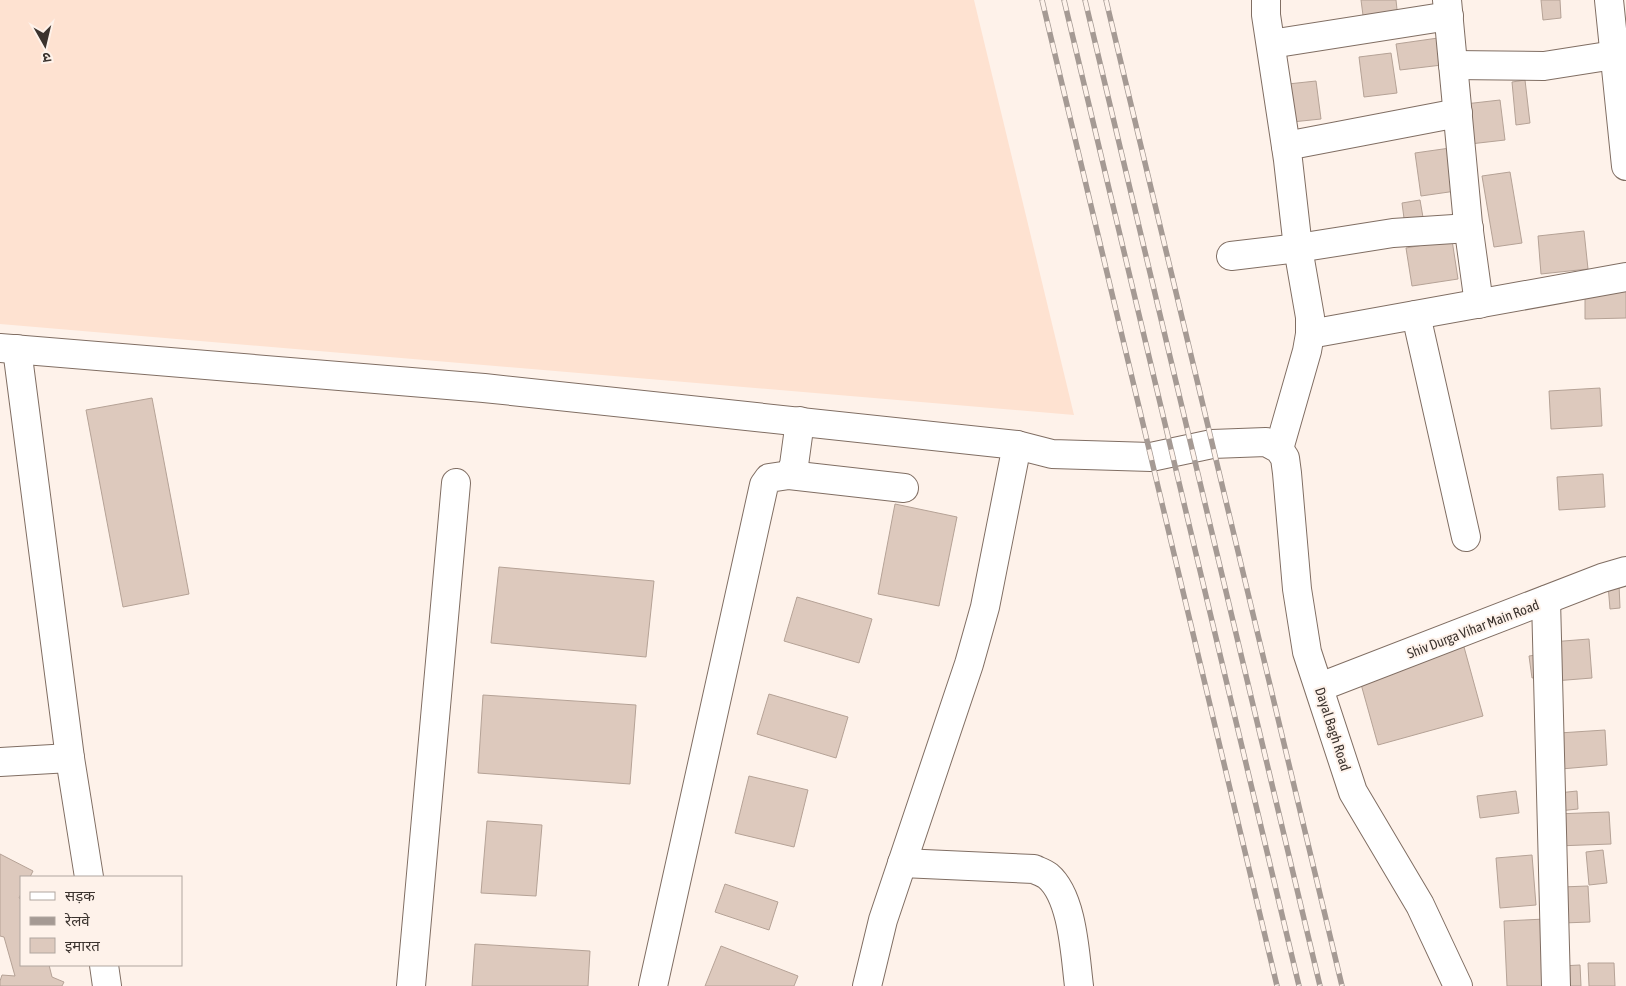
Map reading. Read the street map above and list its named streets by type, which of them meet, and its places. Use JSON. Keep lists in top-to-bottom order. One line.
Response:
{"streets":{"street":["Shiv Durga Vihar Main Road","Dayal Bagh Road"]},"crossings":[["Shiv Durga Vihar Main Road","Dayal Bagh Road"]],"legend":["सड़क","रेलवे","इमारत"],"north":"bottom"}
